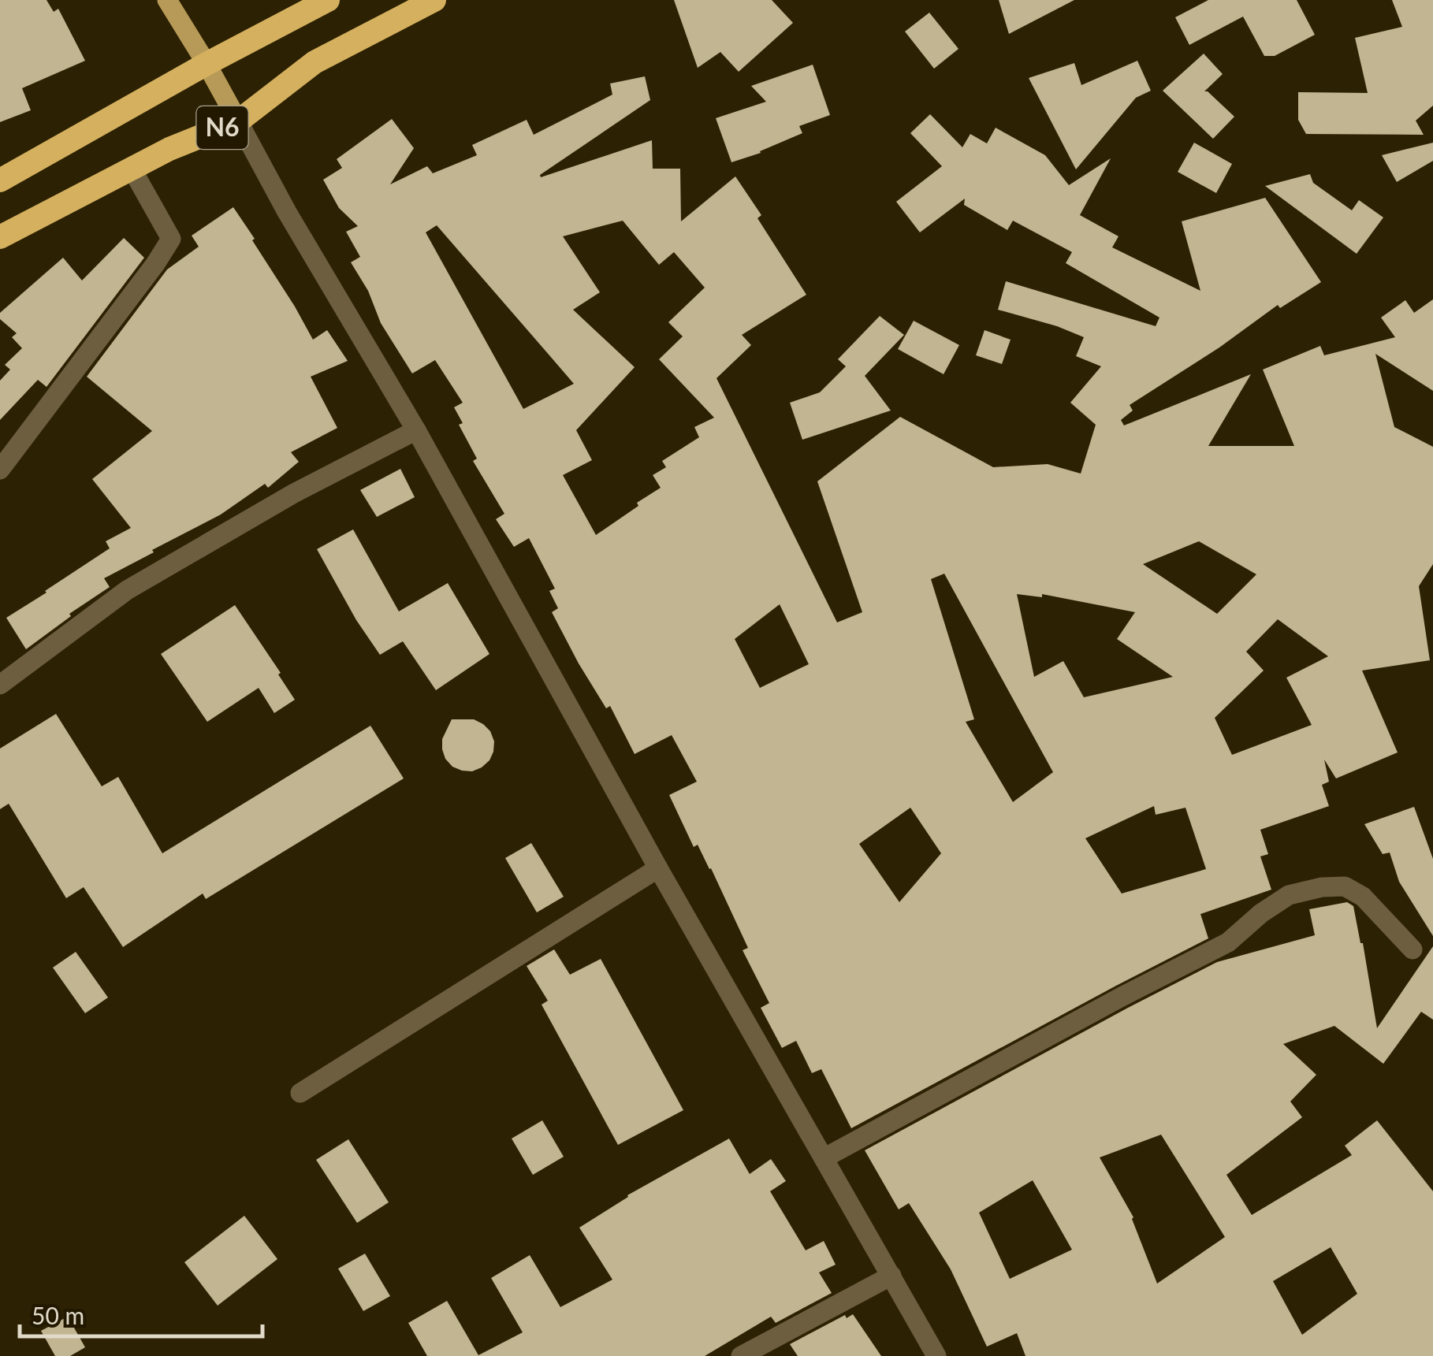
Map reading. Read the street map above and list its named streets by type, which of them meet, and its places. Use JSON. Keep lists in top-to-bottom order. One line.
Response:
{"streets":{"highway":["N6"]},"scale_bar":"50 m"}
